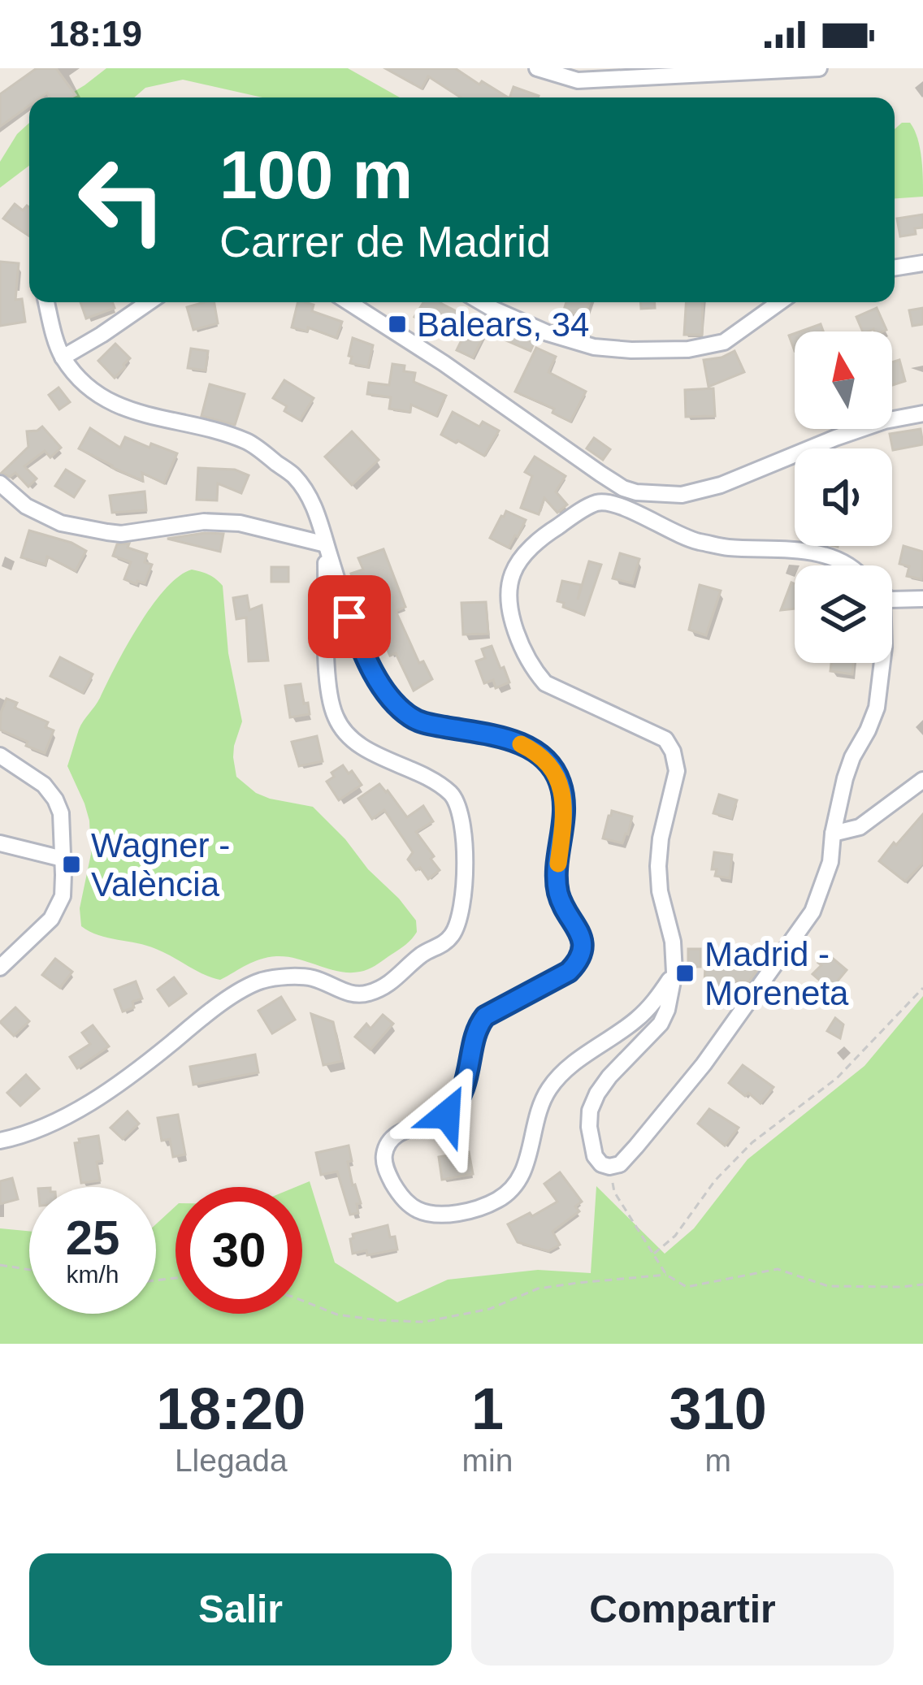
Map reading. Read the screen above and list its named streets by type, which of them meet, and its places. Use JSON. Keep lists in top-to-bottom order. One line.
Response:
{"places":{"transit":["Balears, 34","Wagner - València","Madrid - Moreneta"]},"north":"top","page":{"status":"18:19","turn":["100 m","Carrer de Madrid"],"speed":"25 km/h","limit":"30","eta":["18:20","Llegada","1","min","310","m"],"buttons":["Salir","Compartir"]}}
